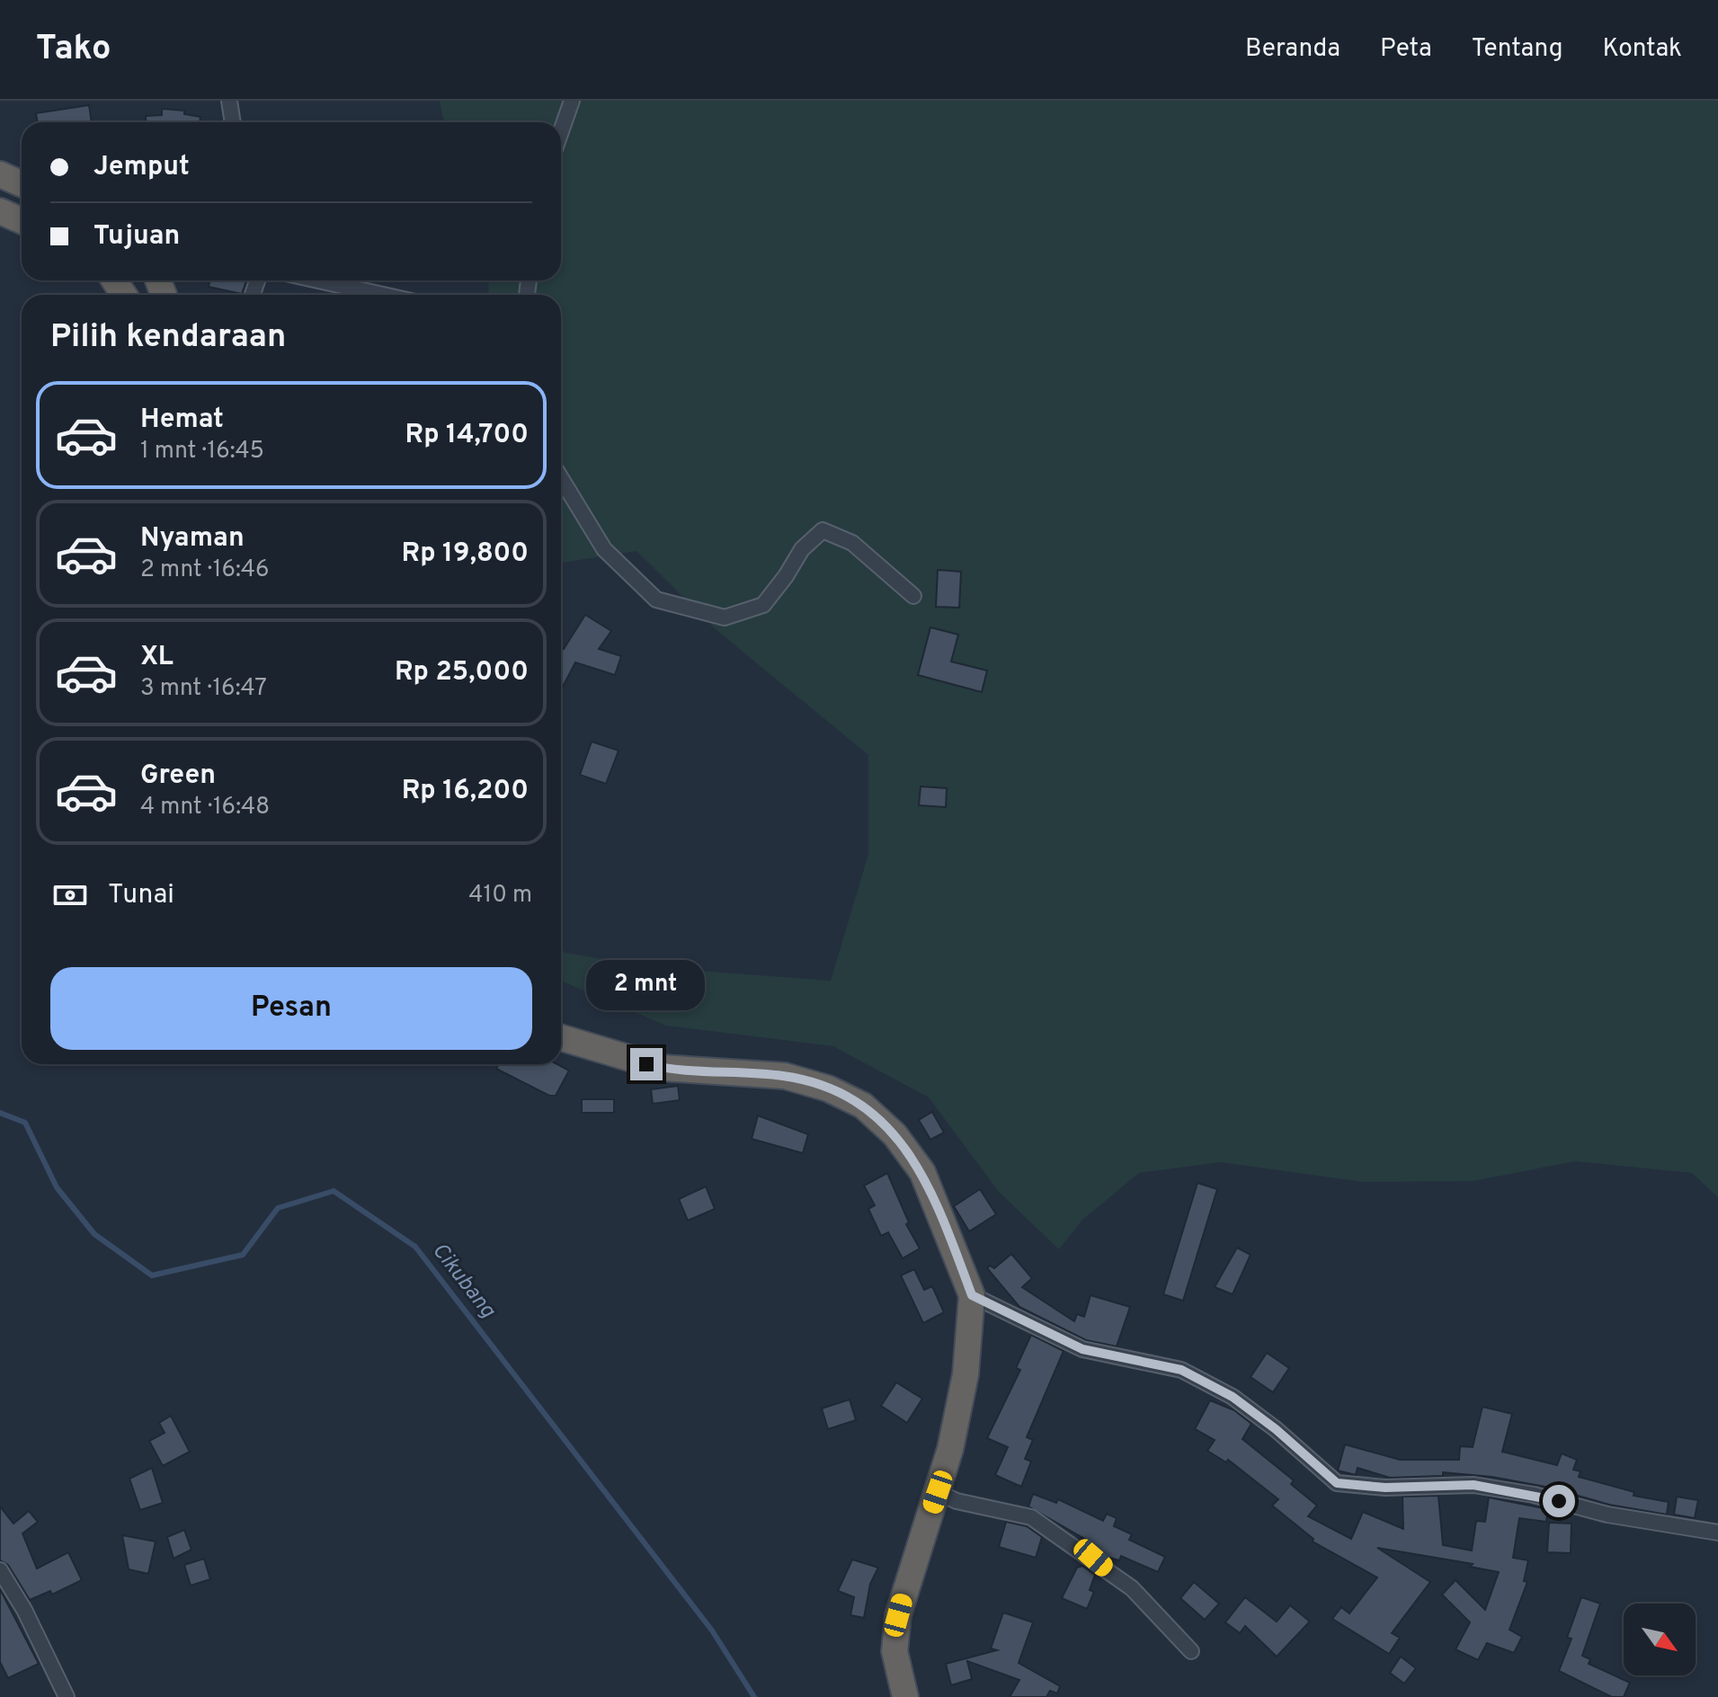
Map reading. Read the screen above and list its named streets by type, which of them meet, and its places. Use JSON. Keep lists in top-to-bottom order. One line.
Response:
{"water":["Cikubang"],"north":"bottom right","page":{"header":"Tako","nav":["Beranda","Peta","Tentang","Kontak"],"banner":["Jemput","Tujuan"],"heading":"Pilih kendaraan","list":[{"name":"Hemat","note":"1 mnt · 16:45","value":"Rp 14,700"},{"name":"Nyaman","note":"2 mnt · 16:46","value":"Rp 19,800"},{"name":"XL","note":"3 mnt · 16:47","value":"Rp 25,000"},{"name":"Green","note":"4 mnt · 16:48","value":"Rp 16,200"}],"pay":["Tunai","410 m"],"buttons":"Pesan","bubble":"2 mnt"}}
